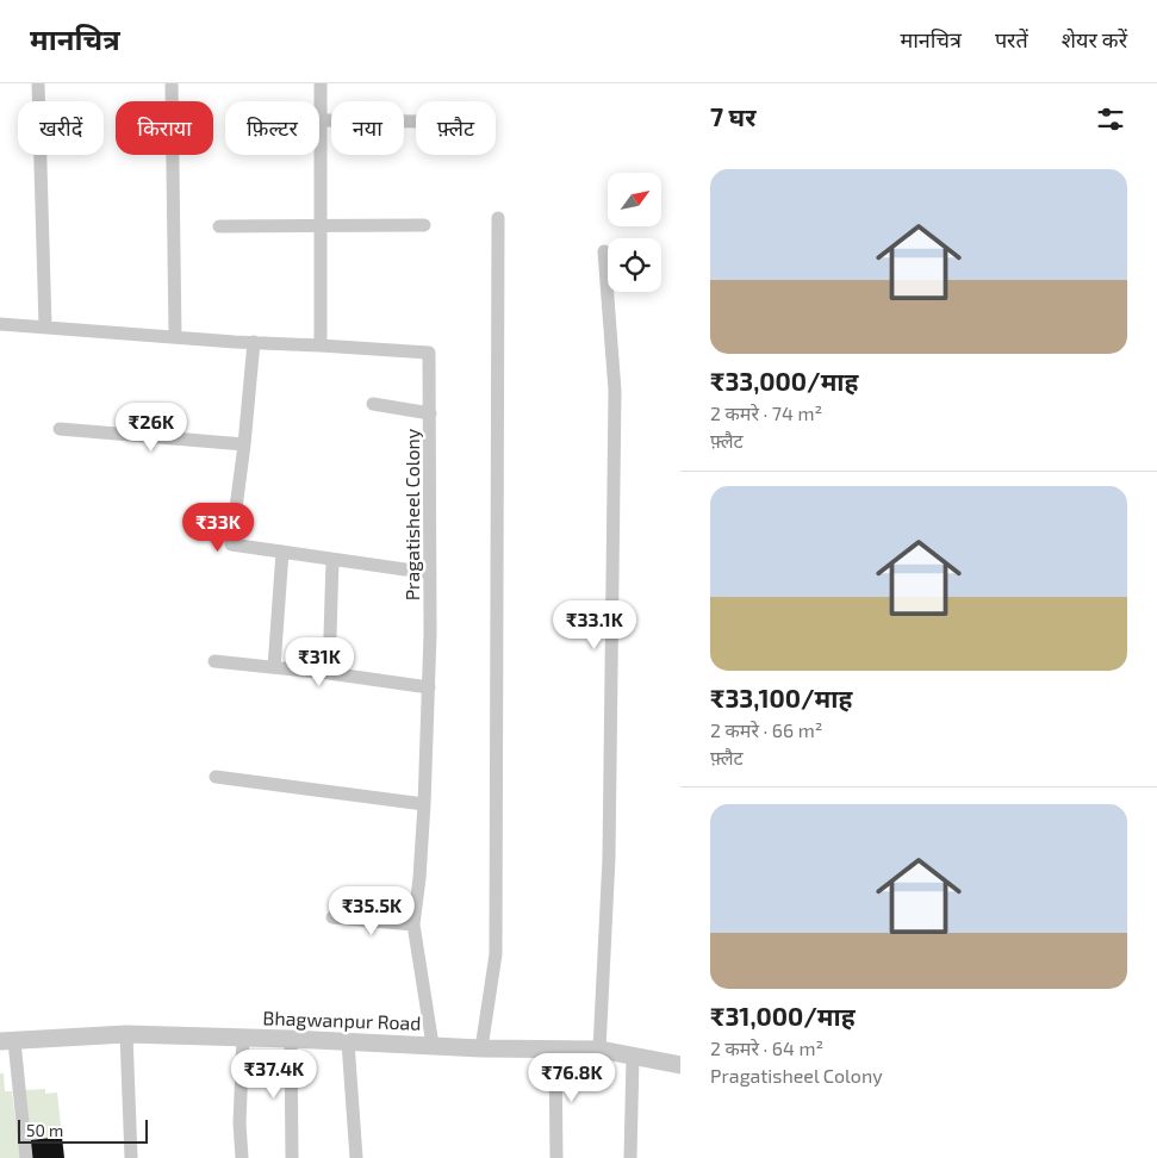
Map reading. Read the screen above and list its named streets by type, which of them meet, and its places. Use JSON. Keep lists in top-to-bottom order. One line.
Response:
{"streets":{"street":["Pragatisheel Colony","Bhagwanpur Road"]},"crossings":[["Pragatisheel Colony","Bhagwanpur Road"]],"scale_bar":"50 m","north":"top right","page":{"header":"मानचित्र","nav":["मानचित्र","परतें","शेयर करें"],"heading":"7 घर","chip":["खरीदें","किराया","फ़िल्टर","नया","फ़्लैट"],"list":[{"name":"₹33,000/माह","note":"2 कमरे · 74 m² · फ़्लैट"},{"name":"₹33,100/माह","note":"2 कमरे · 66 m² · फ़्लैट"},{"name":"₹31,000/माह","note":"2 कमरे · 64 m² · Pragatisheel Colony"}],"price":["₹26K","₹33K","₹33.1K","₹31K","₹35.5K","₹37.4K","₹76.8K"],"scale":"50 m"}}
